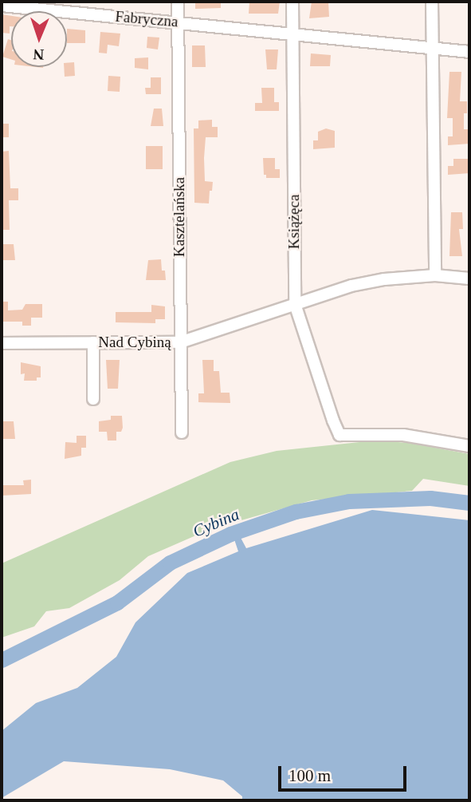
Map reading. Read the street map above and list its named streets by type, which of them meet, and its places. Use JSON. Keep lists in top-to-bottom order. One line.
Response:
{"streets":{"street":["Fabryczna","Kasztelańska","Książęca","Nad Cybiną"]},"crossings":[["Fabryczna","Kasztelańska"],["Fabryczna","Książęca"],["Kasztelańska","Nad Cybiną"],["Książęca","Nad Cybiną"]],"water":["Cybina"],"scale_bar":"100 m","north":"bottom"}
